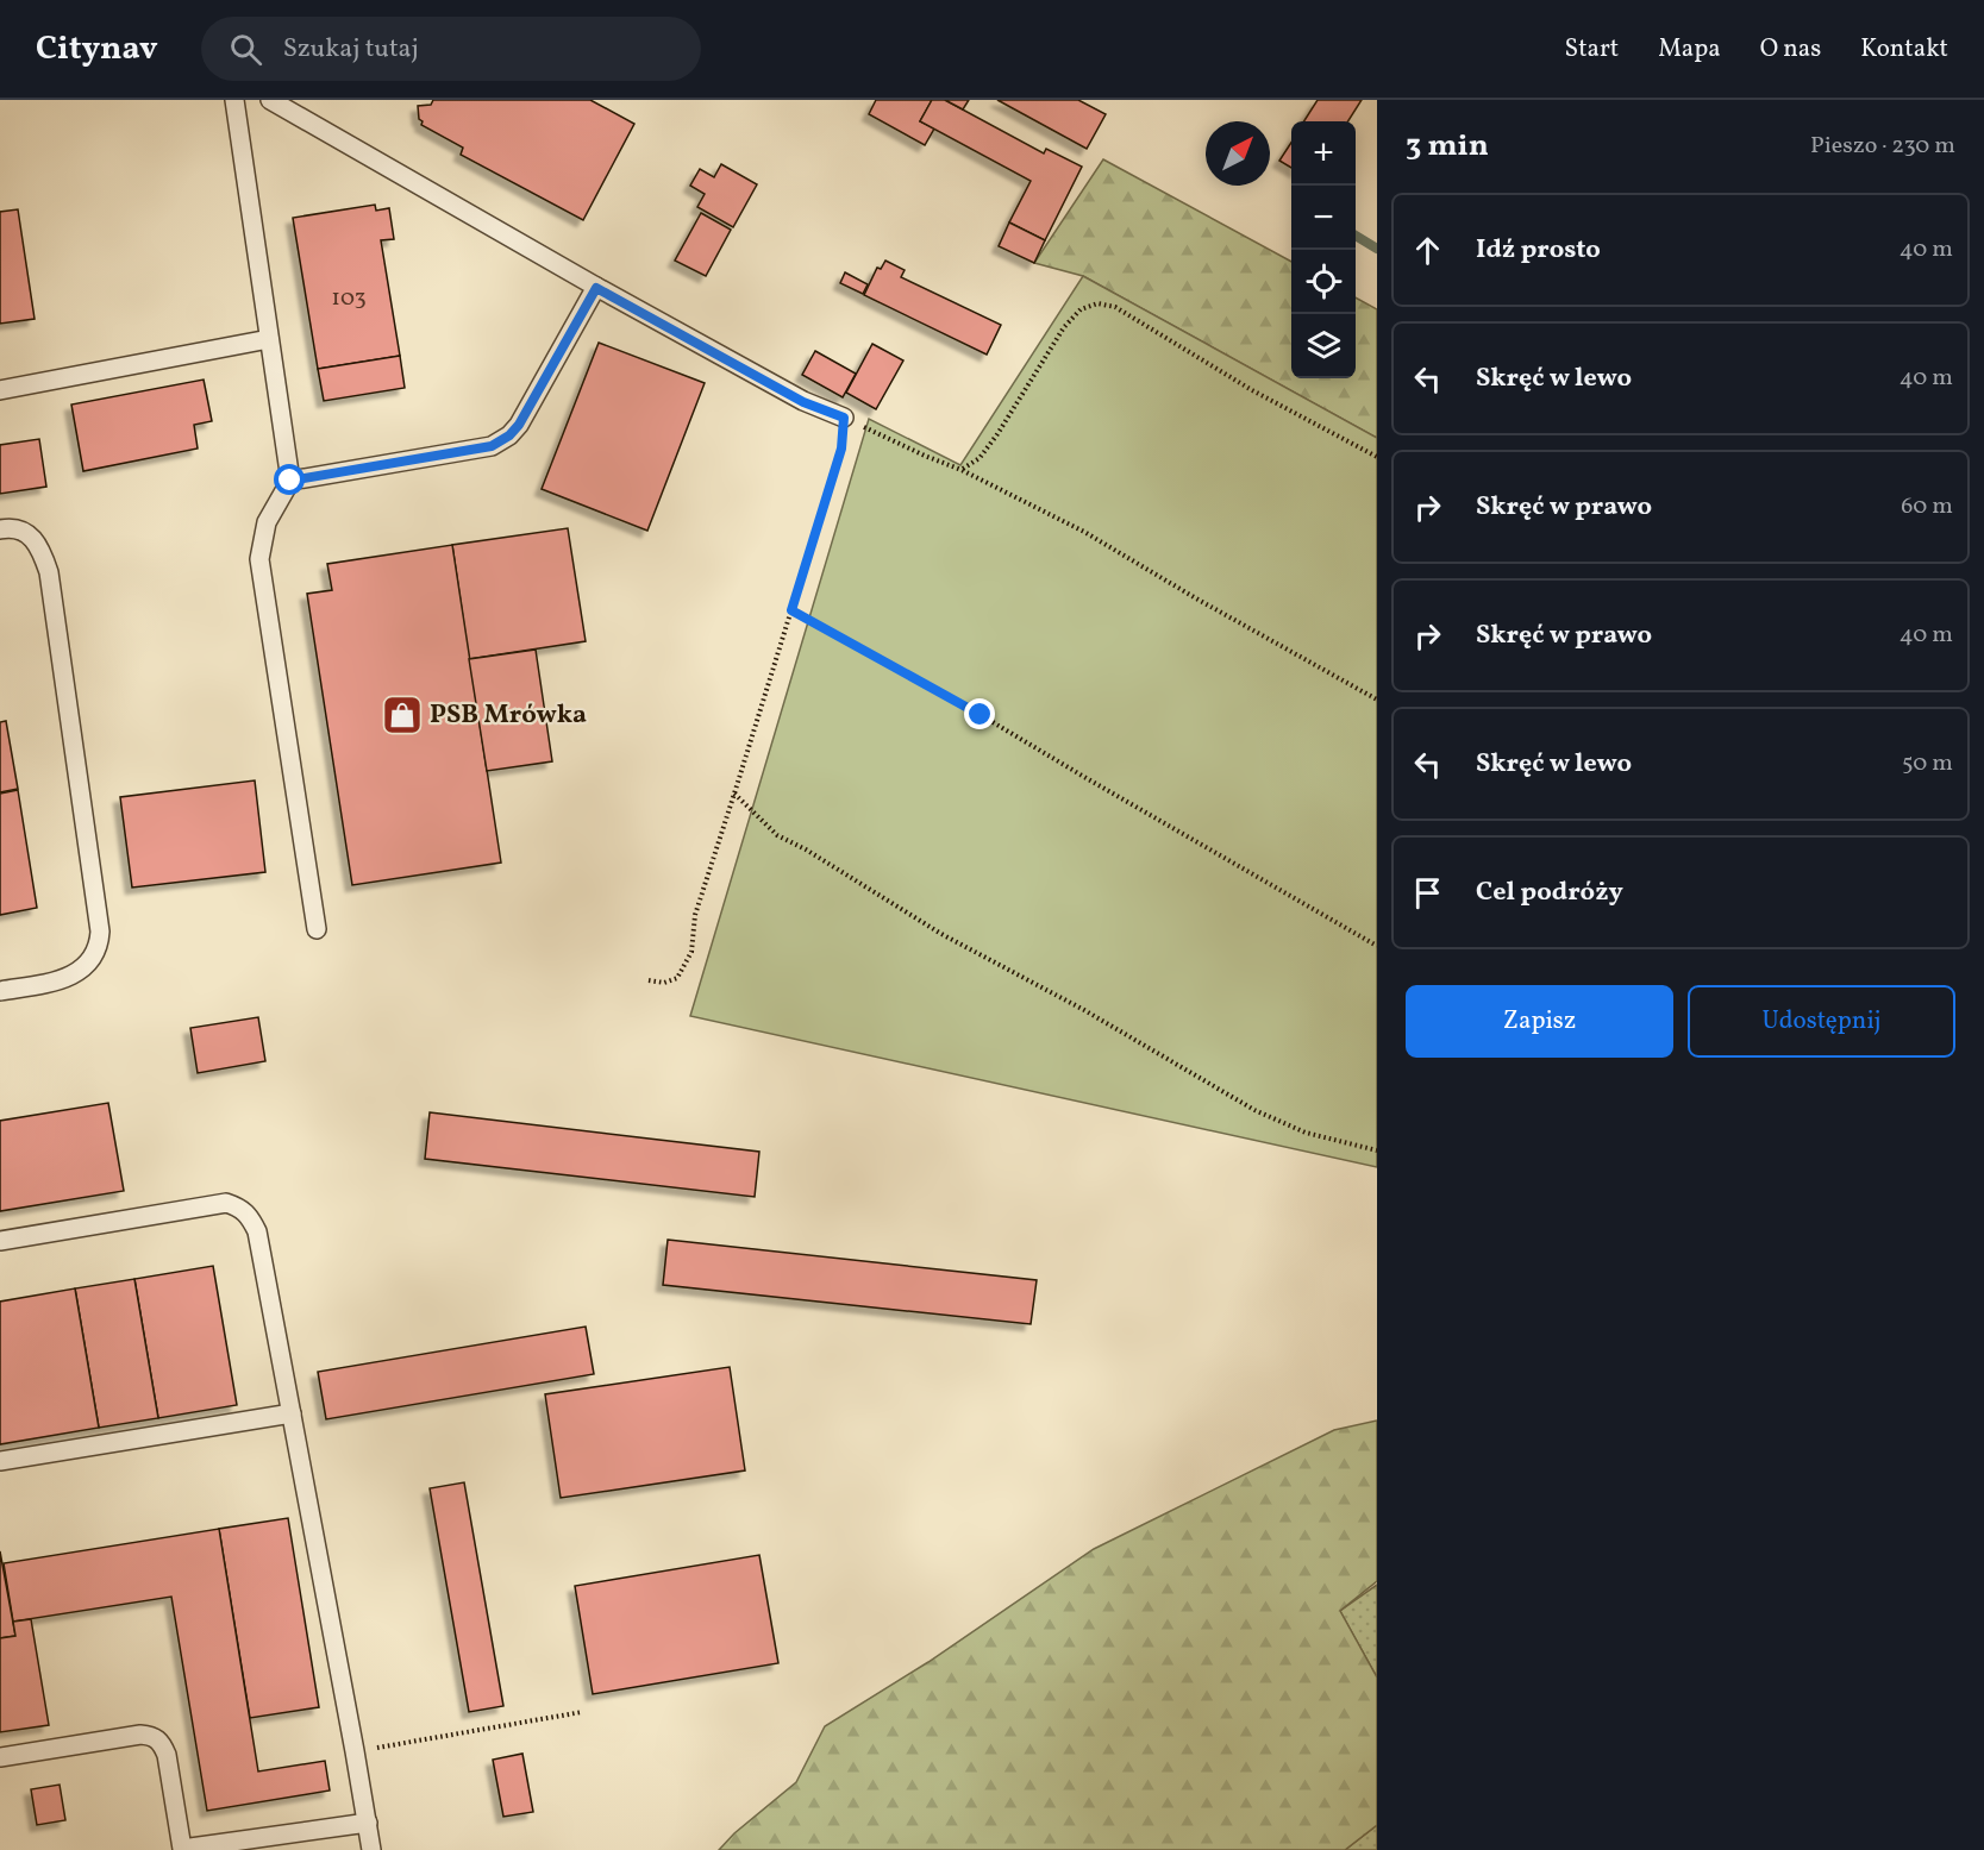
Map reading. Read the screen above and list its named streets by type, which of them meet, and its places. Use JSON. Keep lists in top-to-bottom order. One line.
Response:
{"places":{"shop":["PSB Mrówka"]},"house_numbers":["103"],"north":"top right","page":{"header":"Citynav","search":"Szukaj tutaj","nav":["Start","Mapa","O nas","Kontakt"],"heading":["3 min","Pieszo · 230 m"],"map_buttons":["+","−"],"list":[["Idź prosto","40 m"],["Skręć w lewo","40 m"],["Skręć w prawo","60 m"],["Skręć w prawo","40 m"],["Skręć w lewo","50 m"],"Cel podróży"],"buttons":["Zapisz","Udostępnij"]}}
